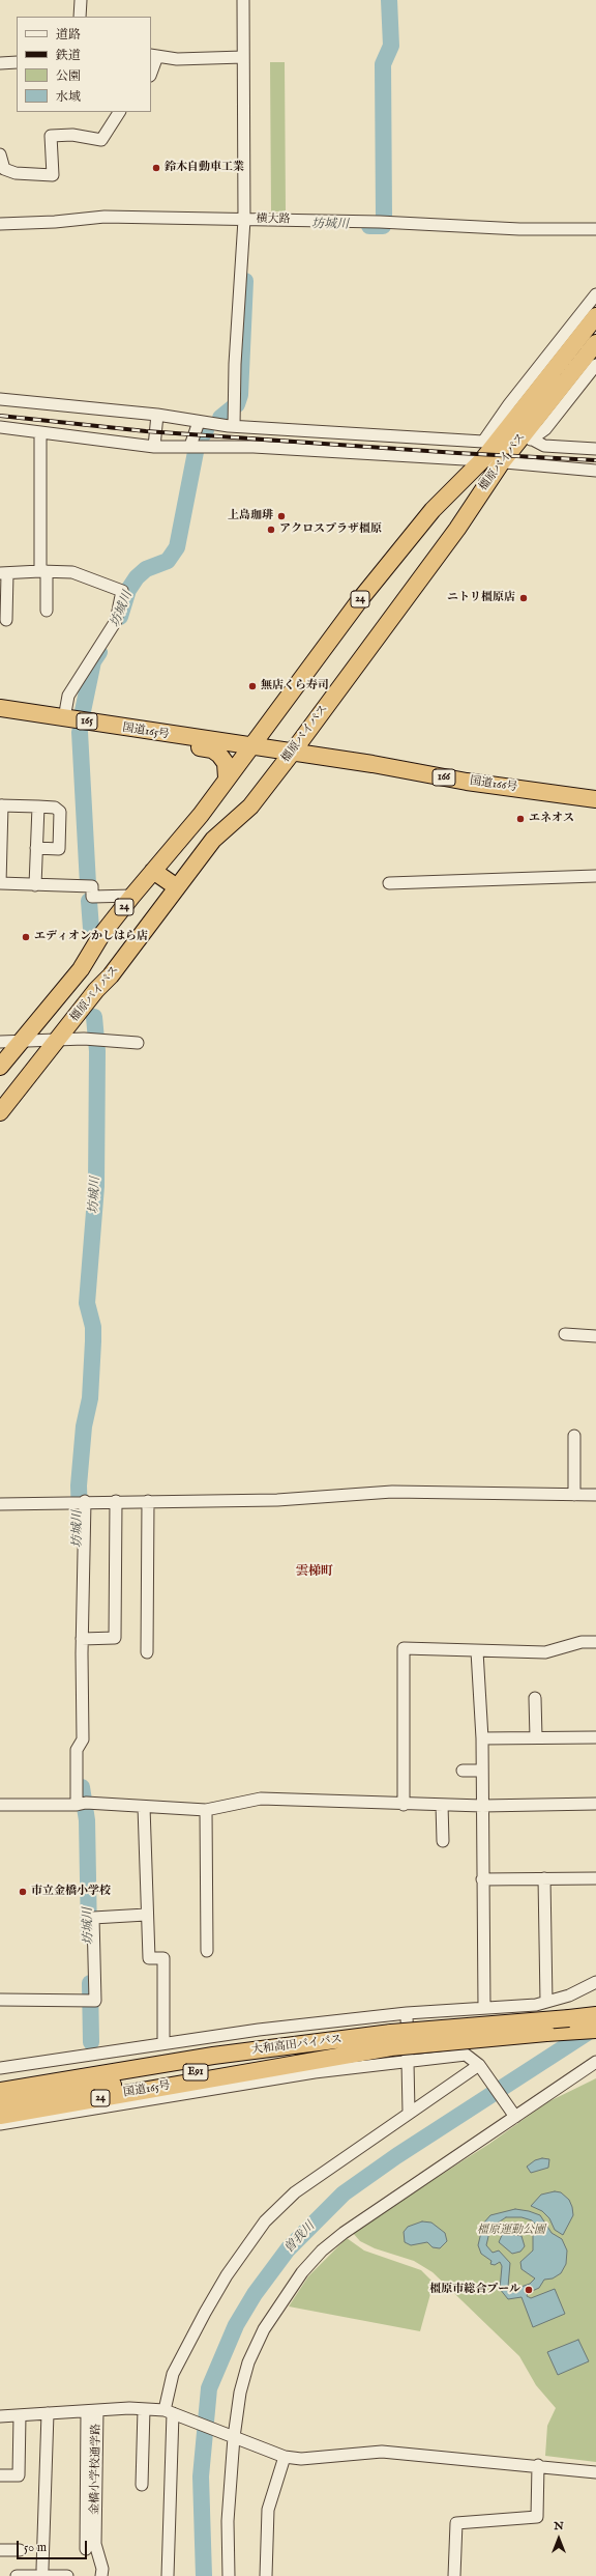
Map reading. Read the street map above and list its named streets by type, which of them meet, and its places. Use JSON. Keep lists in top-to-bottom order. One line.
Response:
{"streets":{"highway":["橿原バイパス","24","165","国道165号","166","国道166号","大和高田バイパス","E91"],"street":["横大路","金橋小学校通学路"]},"crossings":[["橿原バイパス","国道165号"],["橿原バイパス","国道166号"],["国道165号","国道166号"],["国道165号","大和高田バイパス"]],"districts":["雲梯町"],"water":["坊城川","曽我川"],"parks":["橿原運動公園"],"places":["鈴木自動車工業","上島珈琲","アクロスプラザ橿原","ニトリ橿原店","無店くら寿司","エネオス","エディオンかしはら店","市立金橋小学校","橿原市総合プール"],"legend":["道路","鉄道","公園","水域"],"scale_bar":"50 m","north":"top"}
